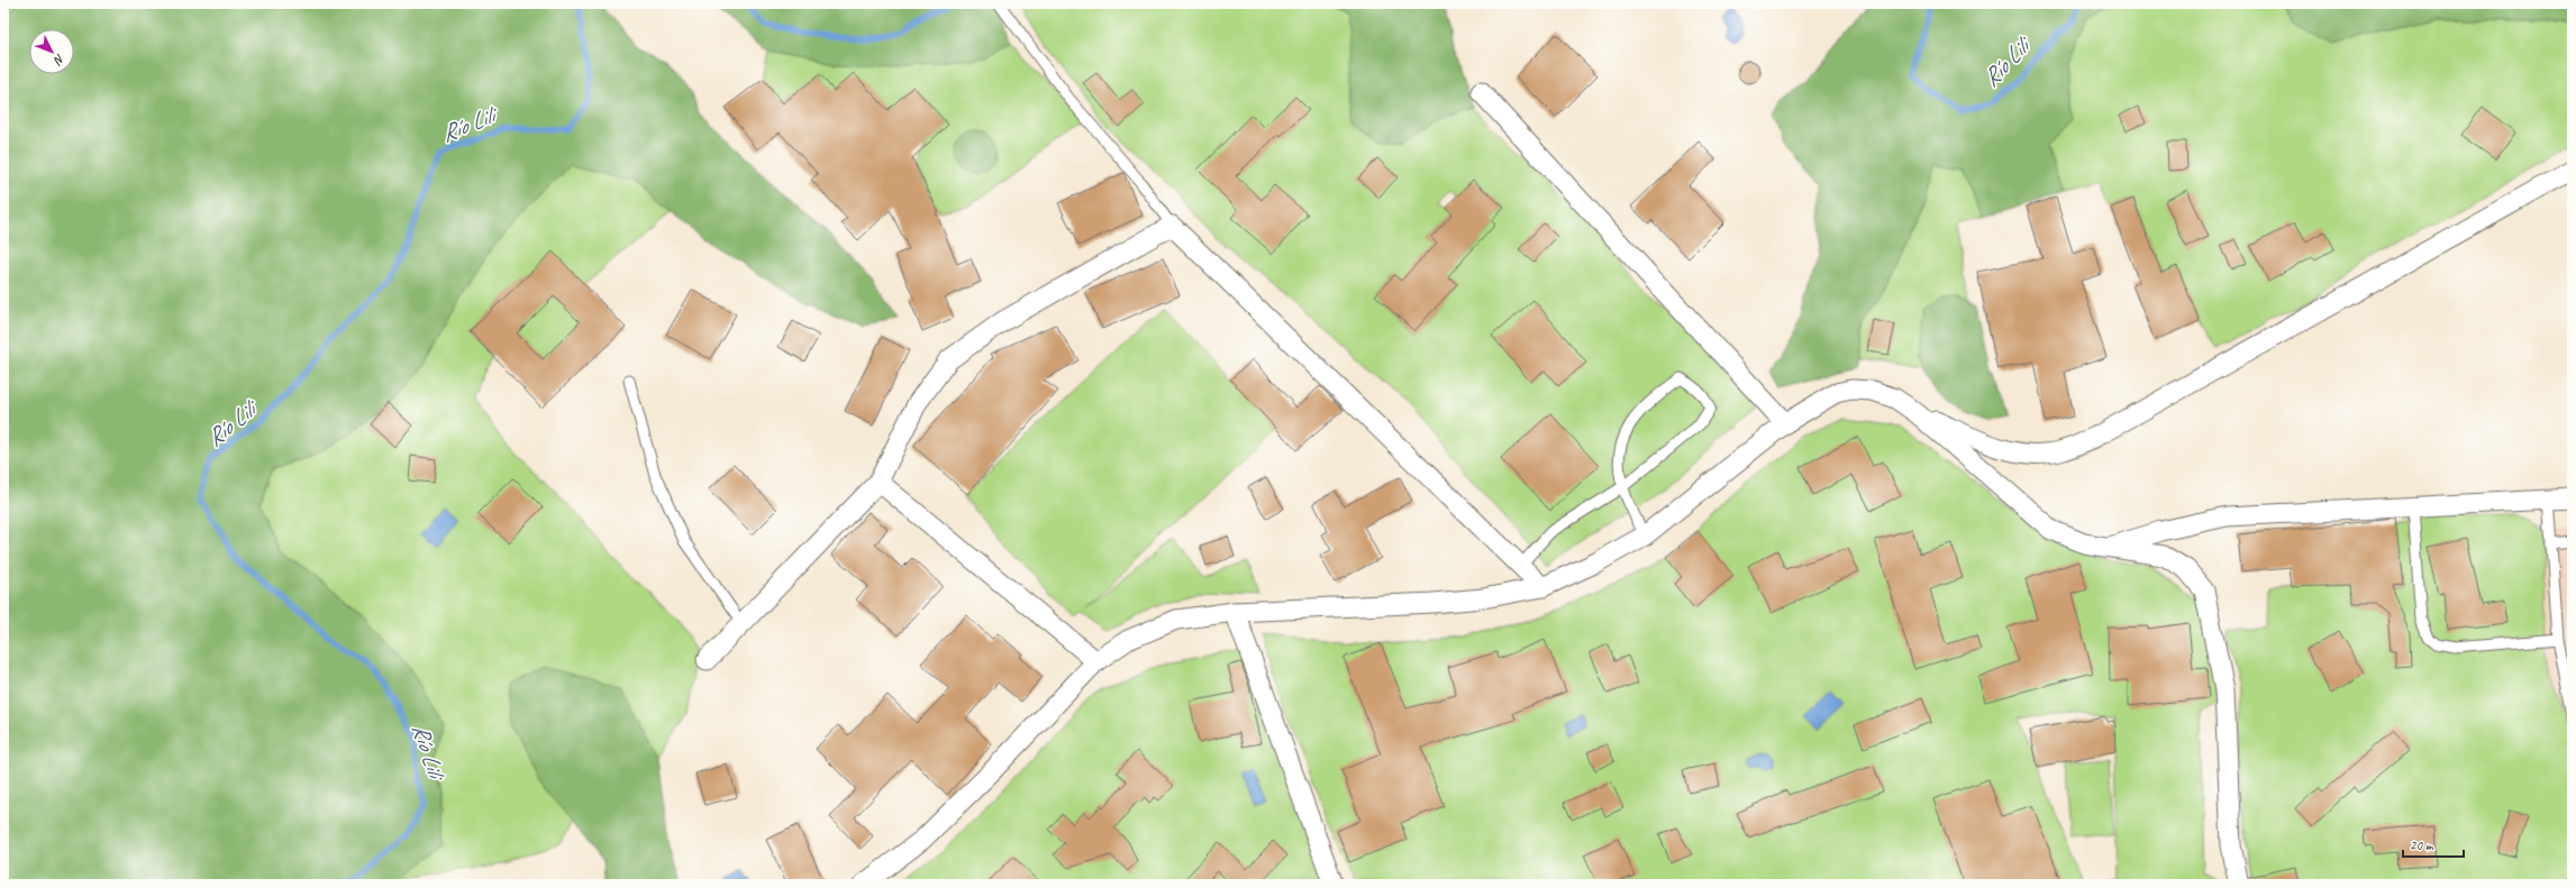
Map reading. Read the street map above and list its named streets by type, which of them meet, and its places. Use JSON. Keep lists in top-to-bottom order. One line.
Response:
{"water":["Río Lili"],"scale_bar":"20 m","north":"bottom right"}
